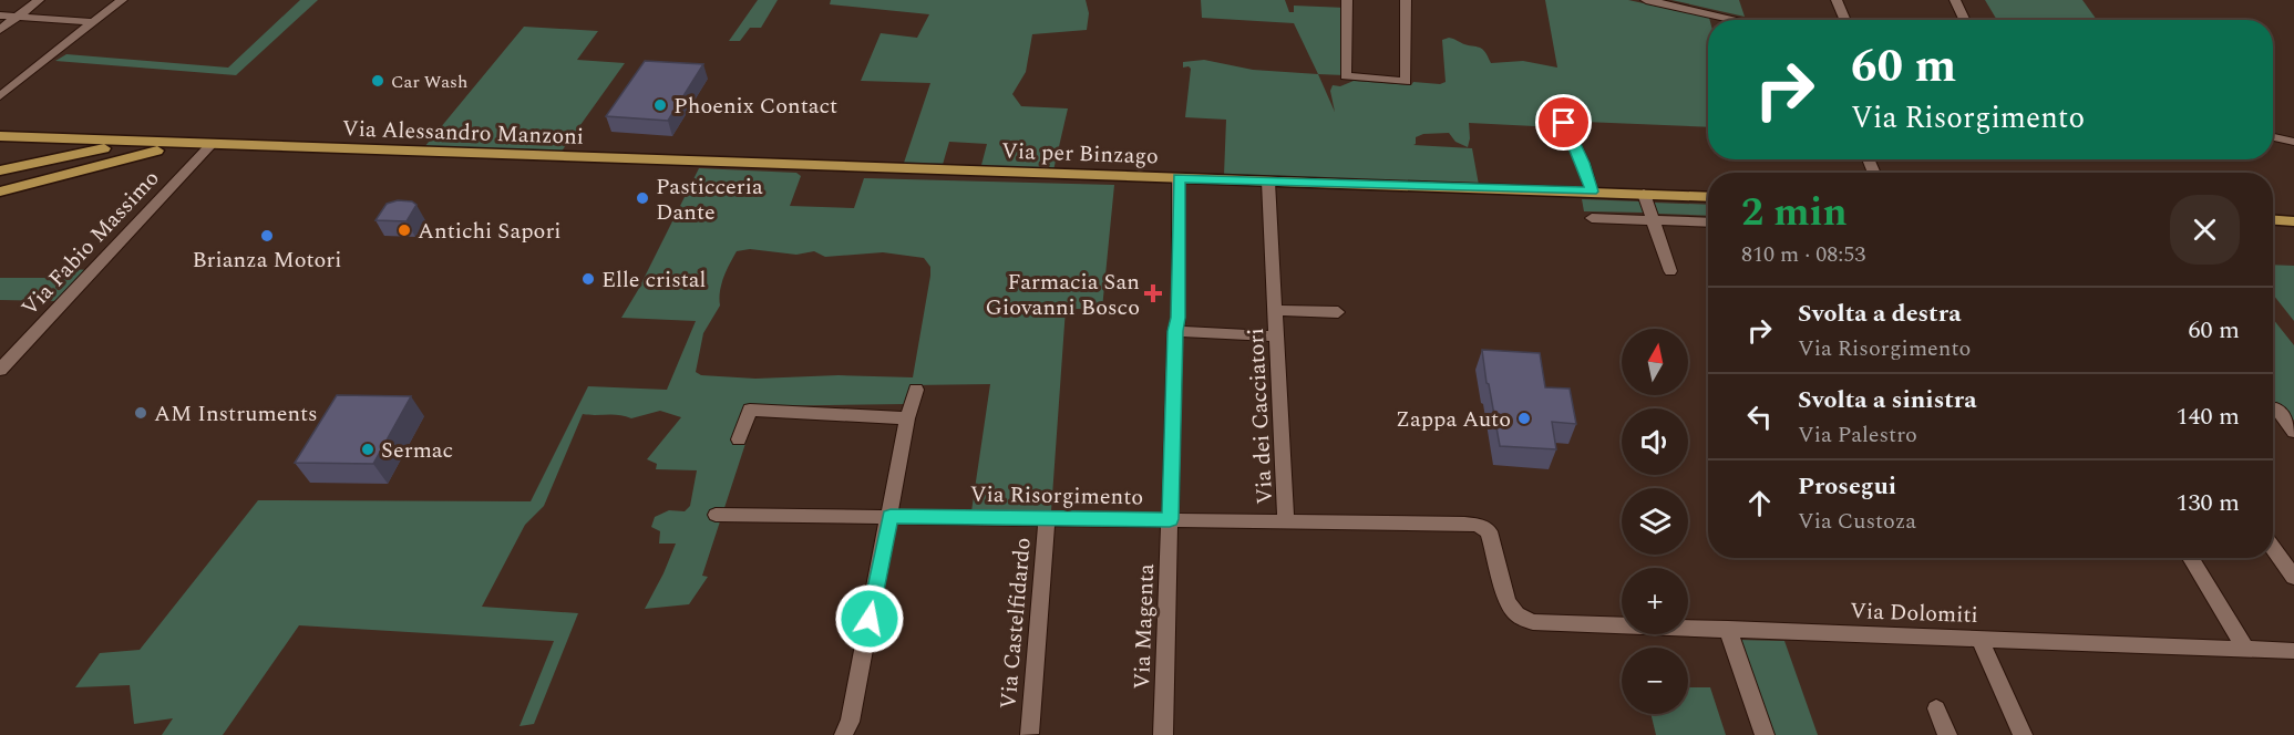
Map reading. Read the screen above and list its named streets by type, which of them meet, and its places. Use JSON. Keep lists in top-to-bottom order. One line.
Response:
{"streets":{"main road":["Via Alessandro Manzoni","Via per Binzago"],"street":["Via Fabio Massimo","Via dei Cacciatori","Via Risorgimento","Via Dolomiti","Via Castelfidardo","Via Magenta"]},"crossings":[["Via Alessandro Manzoni","Via per Binzago"],["Via Alessandro Manzoni","Via Fabio Massimo"],["Via per Binzago","Via dei Cacciatori"],["Via per Binzago","Via Magenta"],["Via dei Cacciatori","Via Risorgimento"],["Via Risorgimento","Via Dolomiti"],["Via Risorgimento","Via Castelfidardo"],["Via Risorgimento","Via Magenta"]],"places":{"other":["Car Wash","Phoenix Contact","Pasticceria Dante","Antichi Sapori","Brianza Motori","Elle cristal","AM Instruments","Zappa Auto","Sermac"],"health":["Farmacia San Giovanni Bosco"]},"north":"top","page":{"turn":["60 m","Via Risorgimento"],"heading":["2 min","810 m · 08:53"],"list":[{"name":"Svolta a destra","note":"Via Risorgimento","value":"60 m"},{"name":"Svolta a sinistra","note":"Via Palestro","value":"140 m"},{"name":"Prosegui","note":"Via Custoza","value":"130 m"}],"map_buttons":["+","−"]}}
